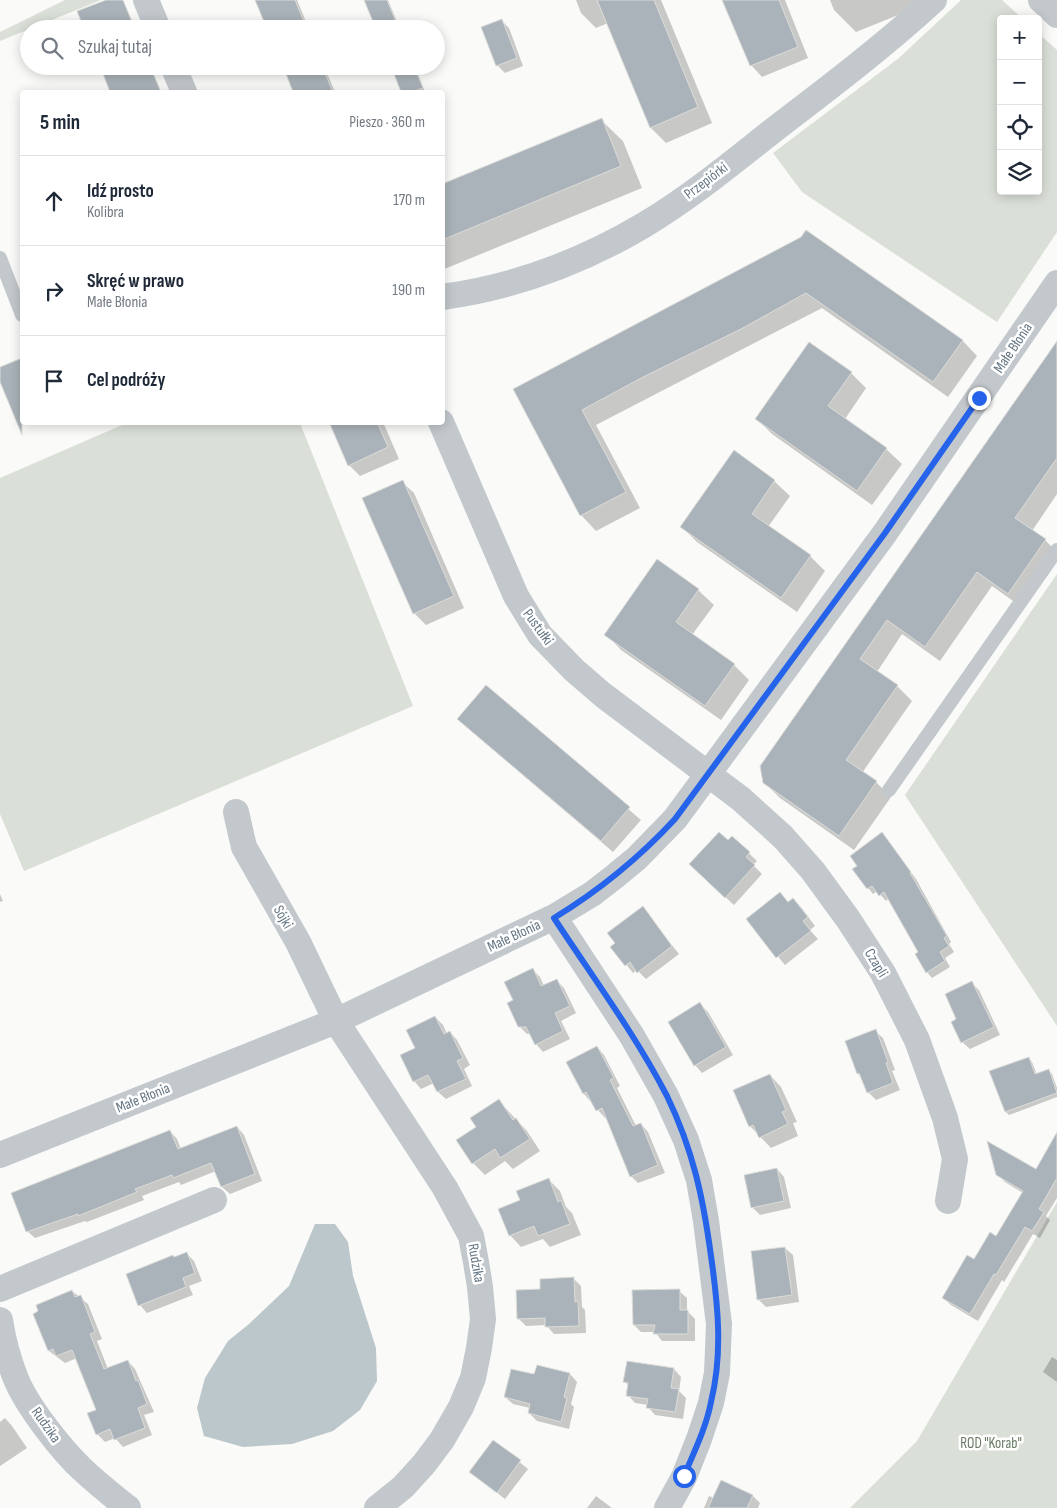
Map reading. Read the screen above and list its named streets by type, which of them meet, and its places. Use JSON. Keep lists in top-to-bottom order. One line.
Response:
{"streets":{"street":["Przepiórki","Małe Błonia","Pustułki","Sójki","Czapli","Rudzika"]},"crossings":[["Małe Błonia","Pustułki"],["Małe Błonia","Sójki"],["Małe Błonia","Czapli"],["Małe Błonia","Rudzika"],["Pustułki","Czapli"],["Sójki","Rudzika"]],"parks":["ROD \"Korab\""],"page":{"map_buttons":["+","−"],"search":"Szukaj tutaj","heading":["5 min","Pieszo · 360 m"],"list":[["Idź prosto","Kolibra","170 m"],["Skręć w prawo","Małe Błonia","190 m"],"Cel podróży"]}}
